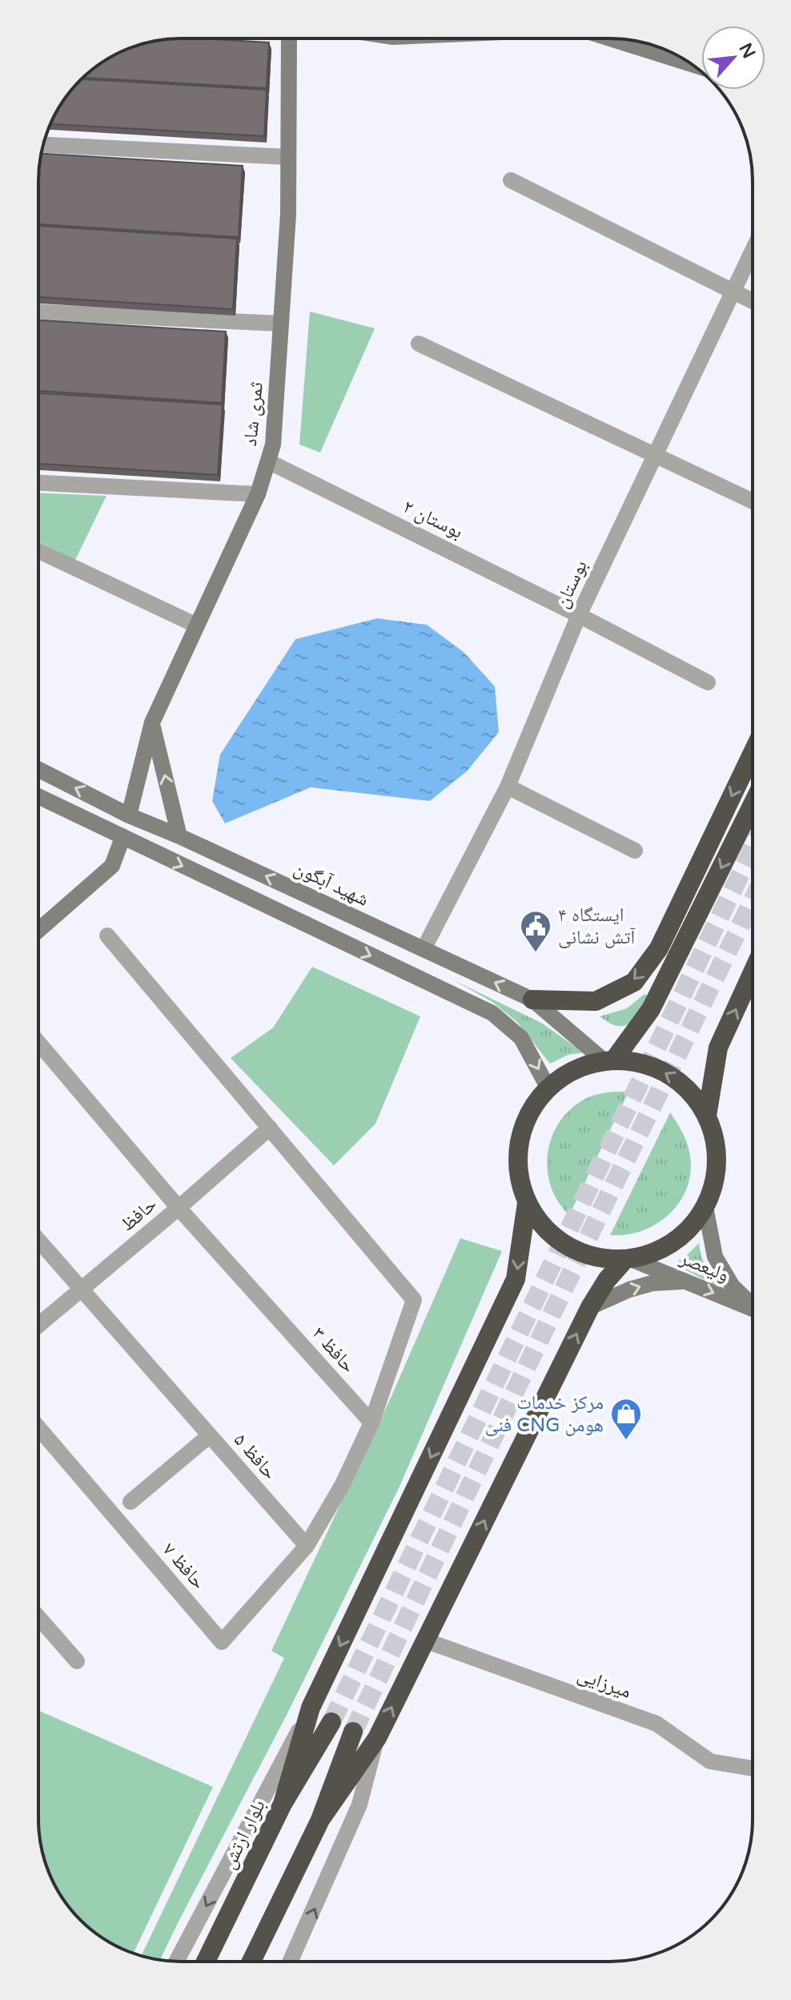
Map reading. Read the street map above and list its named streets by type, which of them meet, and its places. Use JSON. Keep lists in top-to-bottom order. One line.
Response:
{"streets":{"highway":["بلوار ارتش"],"main road":["ثمری شاد","شهید آبگون","ولیعصر"],"street":["بوستان ۲","بوستان","حافظ","حافظ ۳","حافظ ۵","حافظ ۷","میرزایی"]},"crossings":[["ثمری شاد","بوستان ۲"],["ثمری شاد","شهید آبگون"],["بوستان ۲","بوستان"],["بوستان","شهید آبگون"],["شهید آبگون","ولیعصر"],["حافظ","حافظ ۳"],["حافظ","حافظ ۵"],["حافظ ۵","حافظ ۷"]],"one_way":["ولیعصر"],"places":{"public building":["ایستگاه ۴ آتش نشانی"],"shop":["مرکز خدمات فنی CNG هومن"]},"north":"top right"}
